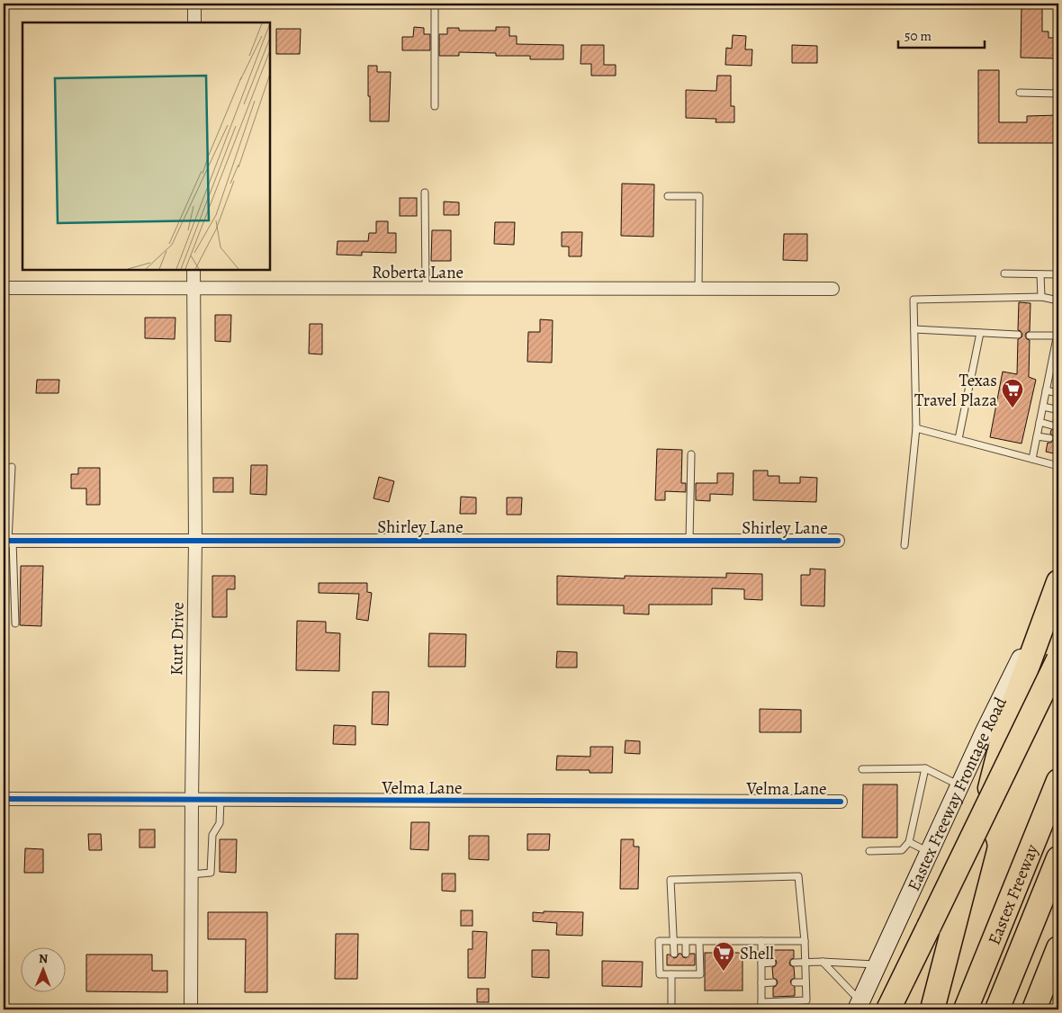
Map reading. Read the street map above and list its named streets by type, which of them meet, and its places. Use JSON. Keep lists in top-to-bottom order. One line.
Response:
{"streets":{"highway":["Eastex Freeway"],"main road":["Eastex Freeway Frontage Road"],"street":["Roberta Lane","Shirley Lane","Kurt Drive","Velma Lane"]},"crossings":[["Roberta Lane","Kurt Drive"],["Shirley Lane","Kurt Drive"],["Kurt Drive","Velma Lane"]],"places":{"supermarket":["Texas Travel Plaza","Shell"]},"scale_bar":"50 m","north":"top"}
